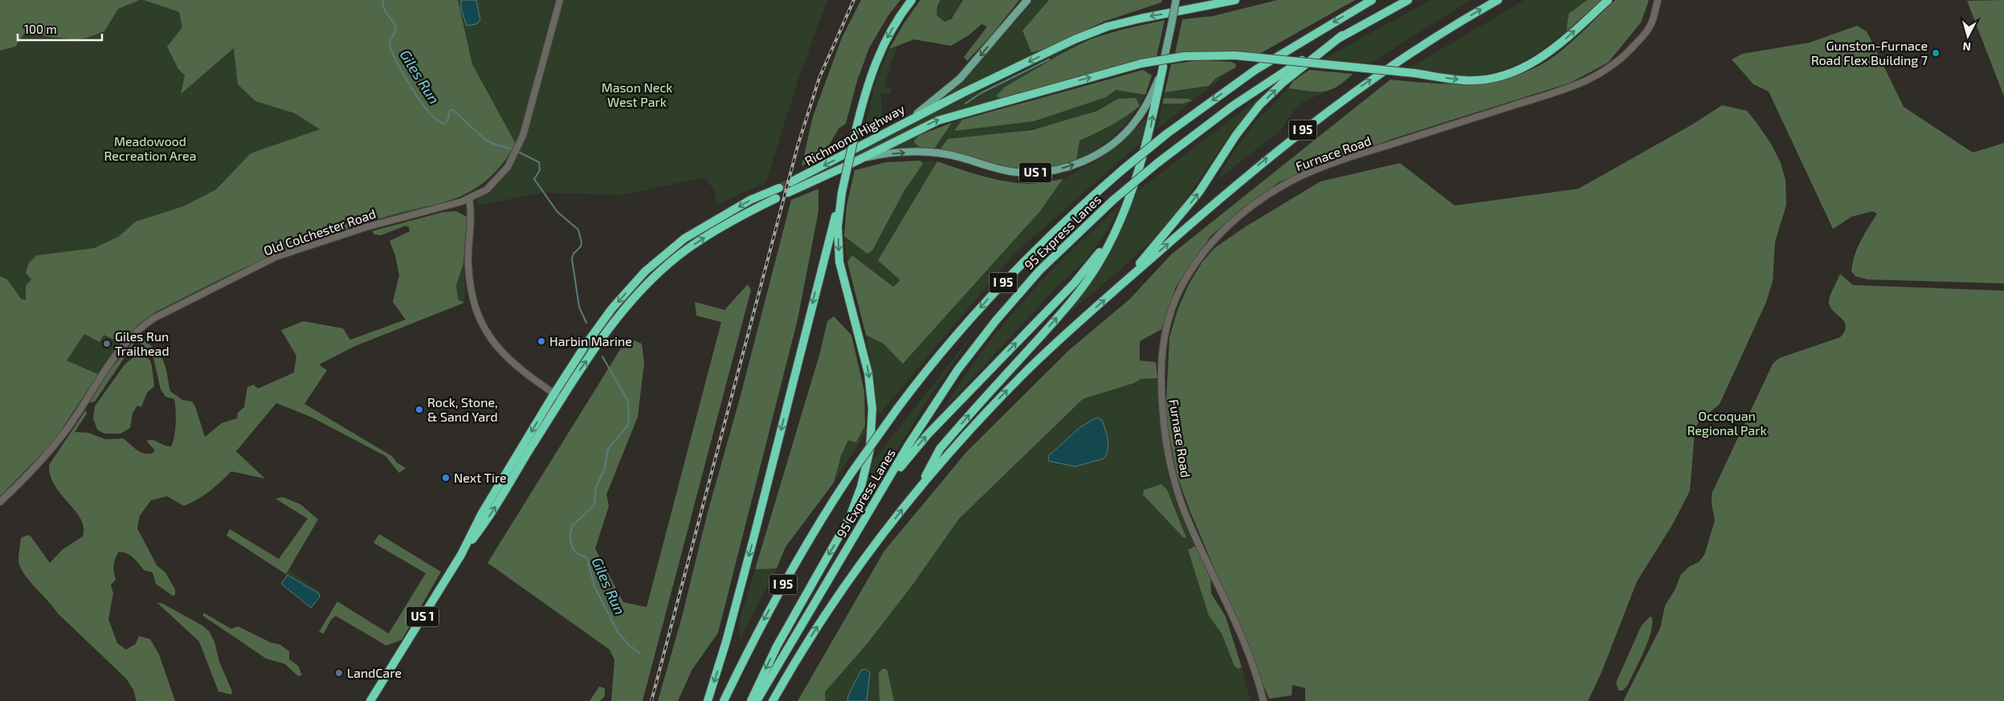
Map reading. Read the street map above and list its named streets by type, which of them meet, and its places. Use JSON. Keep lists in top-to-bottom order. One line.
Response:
{"streets":{"highway":["I 95","Richmond Highway","US 1","95 Express Lanes"],"street":["Furnace Road","Old Colchester Road"]},"water":["Giles Run"],"parks":["Mason Neck West Park","Meadowood Recreation Area","Occoquan Regional Park"],"places":["Gunston-Furnace Road Flex Building 7","Harbin Marine","Giles Run Trailhead","Rock, Stone, & Sand Yard","Next Tire","LandCare"],"scale_bar":"100 m","north":"bottom"}
